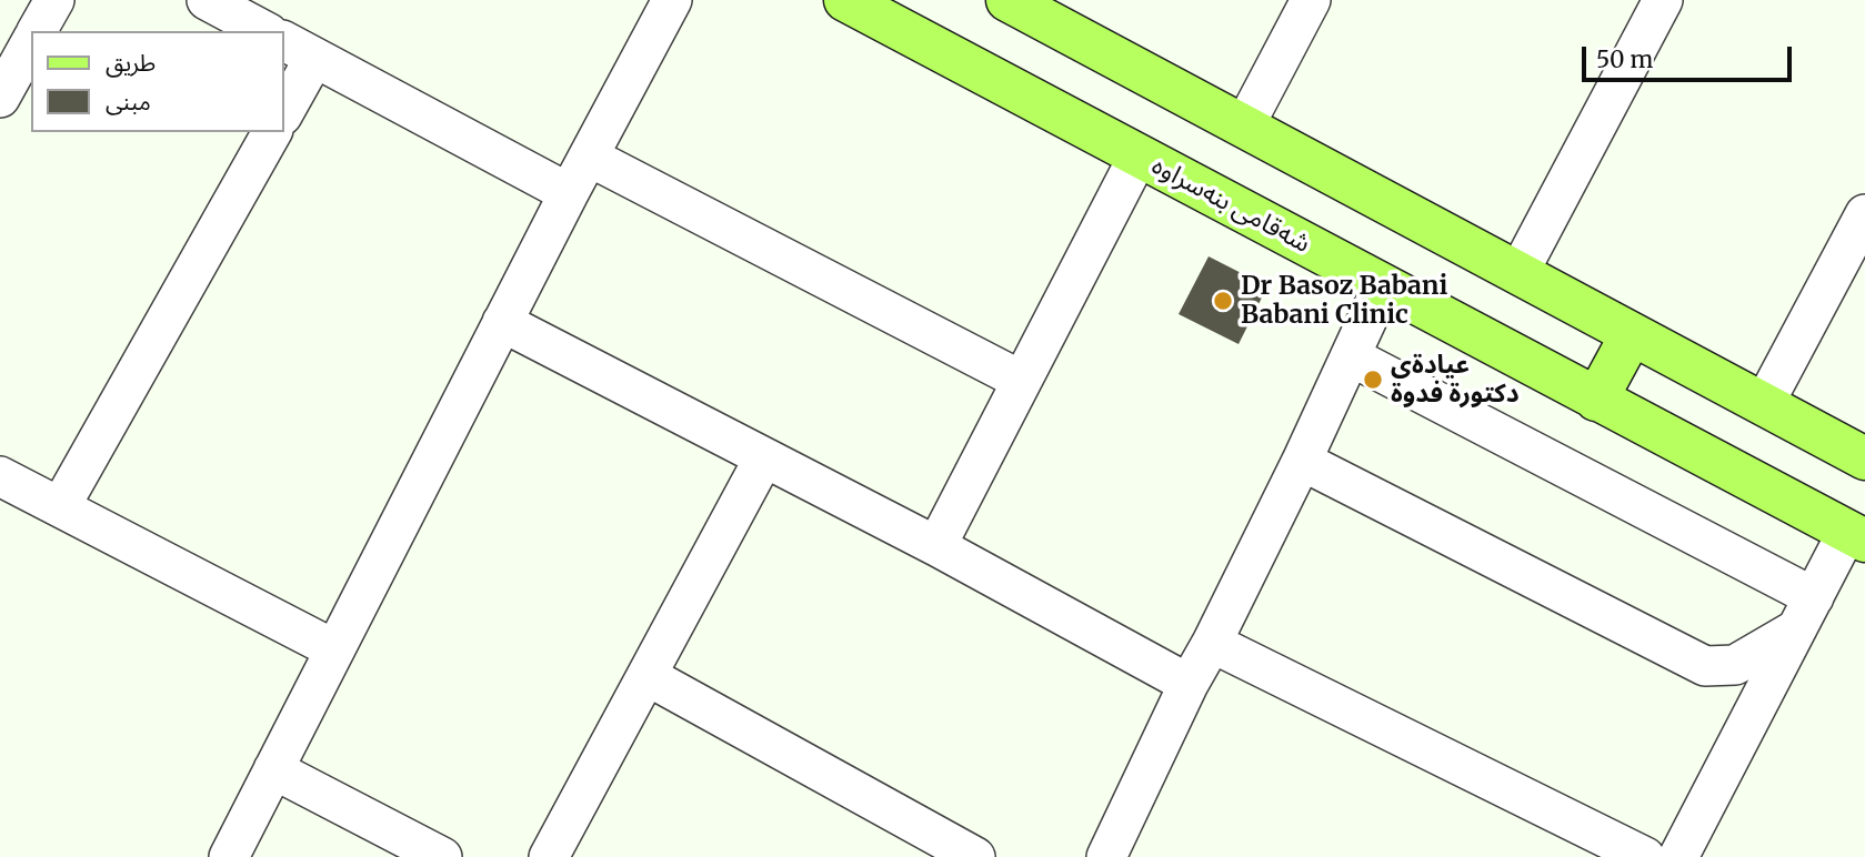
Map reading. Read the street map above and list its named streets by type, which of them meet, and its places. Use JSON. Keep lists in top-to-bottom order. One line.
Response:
{"streets":{"main road":["شەقامی بنەسراوە"]},"places":["Dr Basoz Babani Babani Clinic","عيادةی دكتورة فدوة"],"legend":["طريق","مبنى"],"scale_bar":"50 m"}
